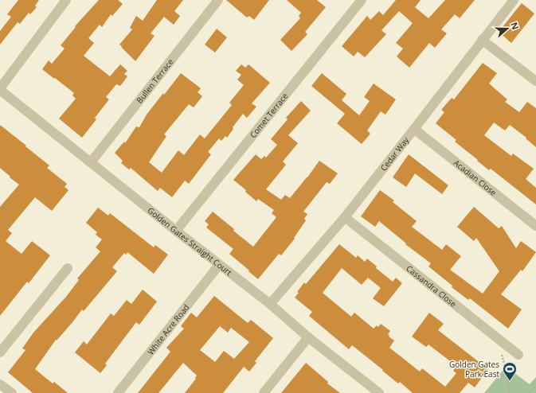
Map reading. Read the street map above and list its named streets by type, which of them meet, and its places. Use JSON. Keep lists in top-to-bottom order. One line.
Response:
{"streets":{"street":["Bullen Terrace","Comet Terrace","Cedar Way","Acadian Close","Golden Gates Straight Court","Cassandra Close","White Acre Road"]},"crossings":[["Bullen Terrace","Golden Gates Straight Court"],["Comet Terrace","Golden Gates Straight Court"],["Cedar Way","Acadian Close"],["Cedar Way","Golden Gates Straight Court"],["Cedar Way","Cassandra Close"],["Golden Gates Straight Court","White Acre Road"]],"places":{"sports":["Golden Gates Park East"]},"north":"right"}
